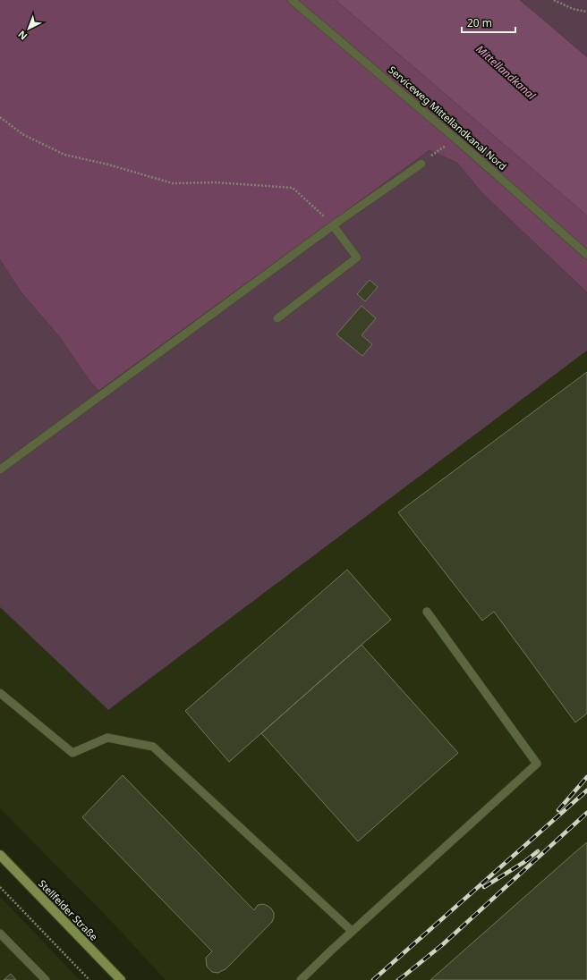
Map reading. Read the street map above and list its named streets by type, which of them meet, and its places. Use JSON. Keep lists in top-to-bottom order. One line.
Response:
{"streets":{"street":["Stellfelder Straße"],"lane":["Serviceweg Mittellandkanal Nord"]},"water":["Mittellandkanal"],"scale_bar":"20 m","north":"bottom left"}
